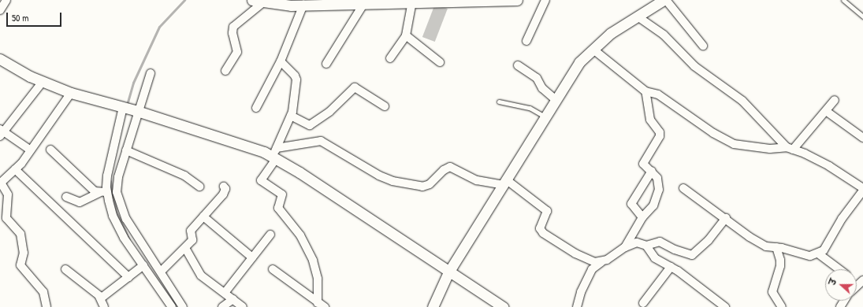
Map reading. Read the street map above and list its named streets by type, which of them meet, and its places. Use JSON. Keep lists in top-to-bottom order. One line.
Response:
{"scale_bar":"50 m","north":"left"}
